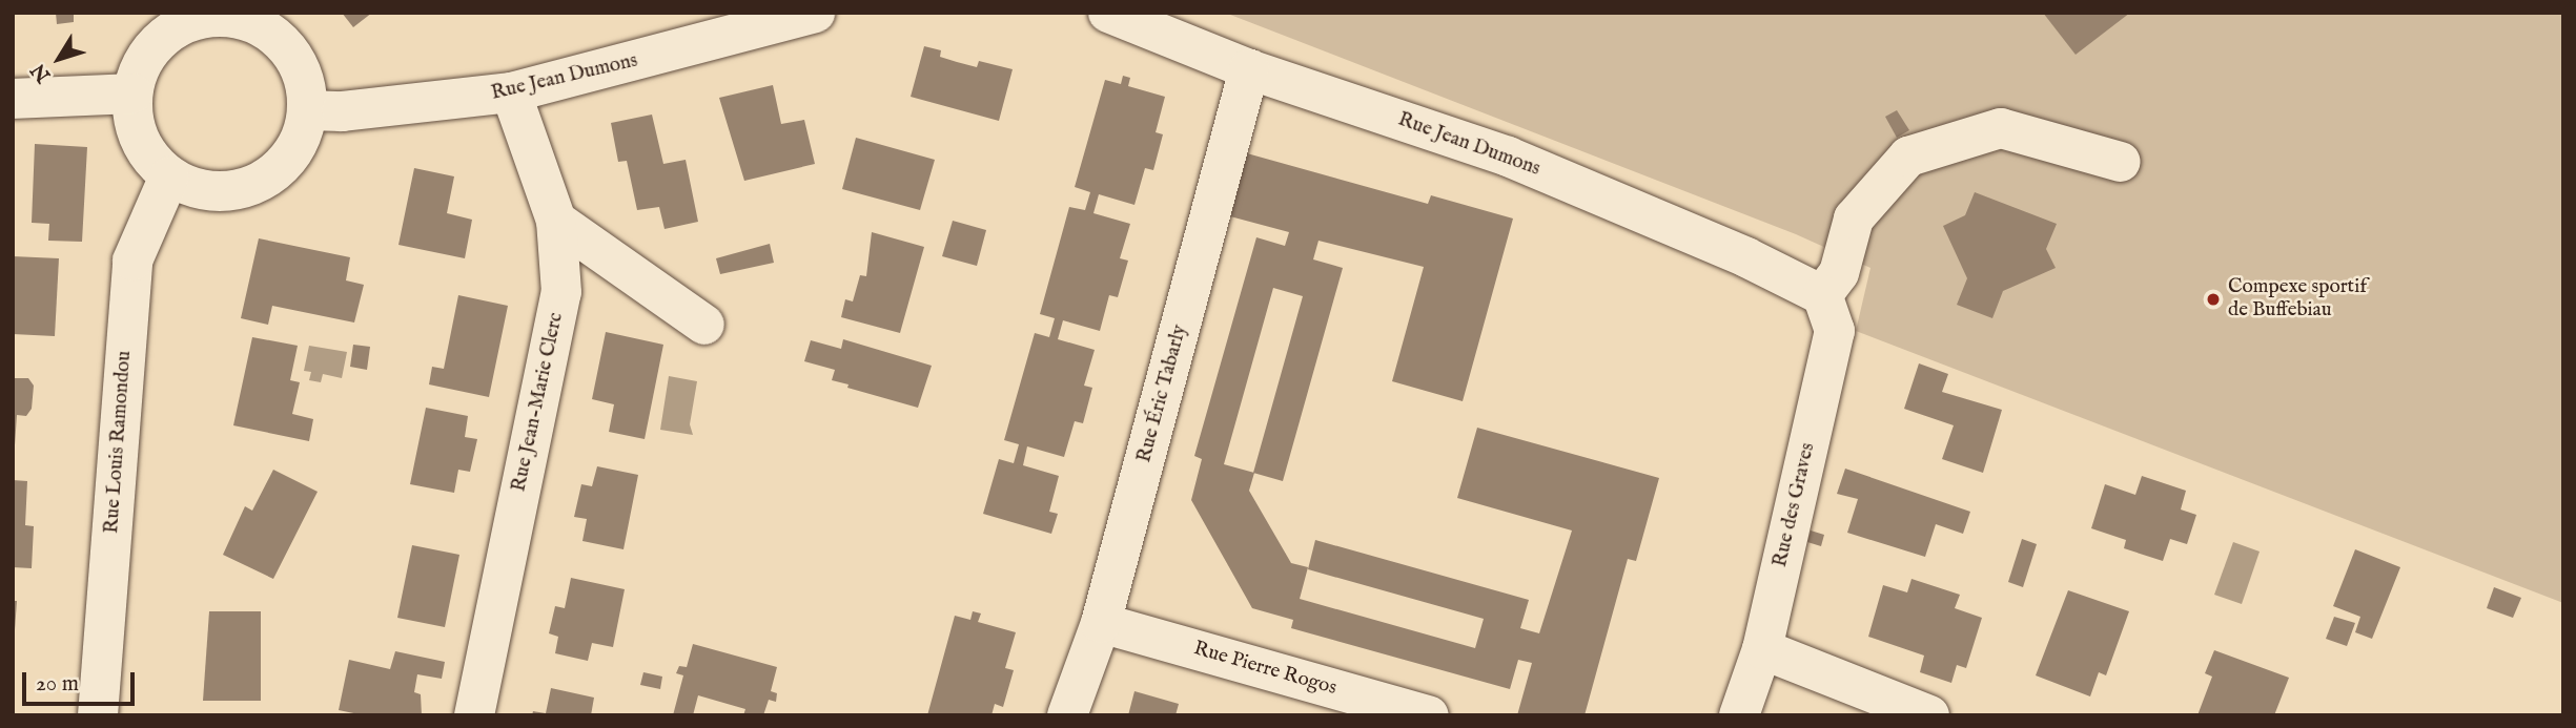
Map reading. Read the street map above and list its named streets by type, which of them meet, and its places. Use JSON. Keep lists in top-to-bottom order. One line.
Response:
{"streets":{"street":["Rue Jean Dumons","Rue Éric Tabarly","Rue Jean-Marie Clerc","Rue Louis Ramondou","Rue des Graves","Rue Pierre Rogos"]},"crossings":[["Rue Jean Dumons","Rue Éric Tabarly"],["Rue Jean Dumons","Rue Jean-Marie Clerc"],["Rue Jean Dumons","Rue Louis Ramondou"],["Rue Jean Dumons","Rue des Graves"],["Rue Éric Tabarly","Rue Pierre Rogos"]],"places":["Compexe sportif de Buffebiau"],"scale_bar":"20 m","north":"bottom left"}
